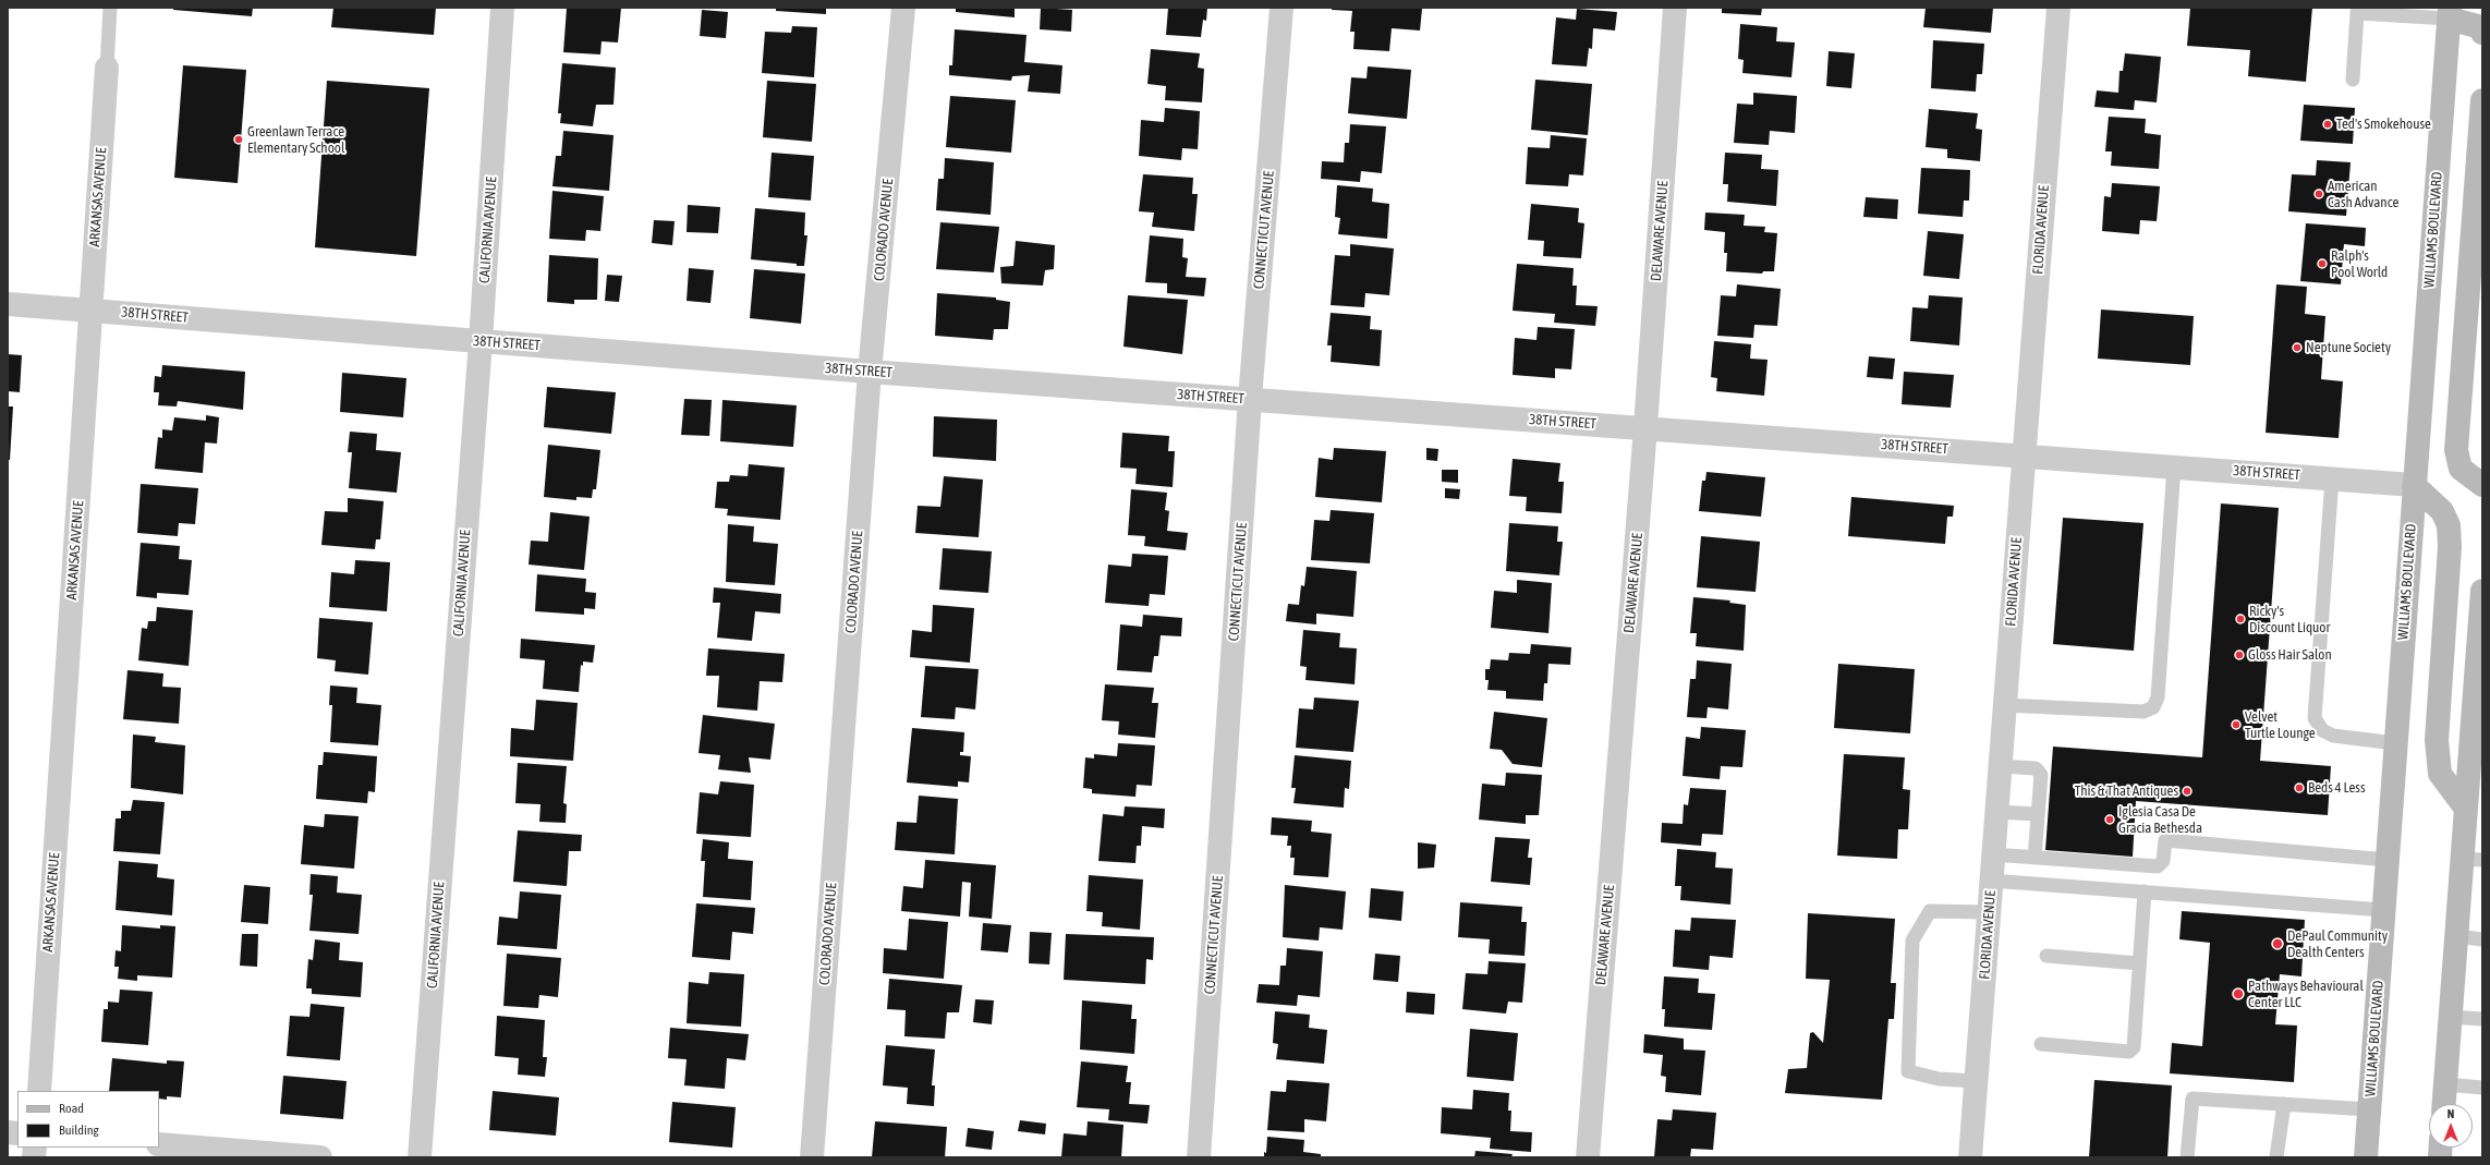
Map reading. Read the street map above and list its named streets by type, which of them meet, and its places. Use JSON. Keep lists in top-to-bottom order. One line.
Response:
{"streets":{"main road":["WILLIAMS BOULEVARD"],"street":["ARKANSAS AVENUE","CALIFORNIA AVENUE","COLORADO AVENUE","CONNECTICUT AVENUE","FLORIDA AVENUE","DELAWARE AVENUE","38TH STREET"]},"crossings":[["ARKANSAS AVENUE","38TH STREET"],["CALIFORNIA AVENUE","38TH STREET"],["COLORADO AVENUE","38TH STREET"],["CONNECTICUT AVENUE","38TH STREET"],["FLORIDA AVENUE","38TH STREET"],["WILLIAMS BOULEVARD","38TH STREET"],["DELAWARE AVENUE","38TH STREET"]],"places":["Ted's Smokehouse","Greenlawn Terrace Elementary School","American Cash Advance","Ralph's Pool World","Neptune Society","Ricky's Discount Liquor","Gloss Hair Salon","Velvet Turtle Lounge","Beds 4 Less","This & That Antiques","Iglesia Casa De Gracia Bethesda","DePaul Community Dealth Centers","Pathways Behavioural Center LLC"],"legend":["Road","Building"],"north":"top"}
